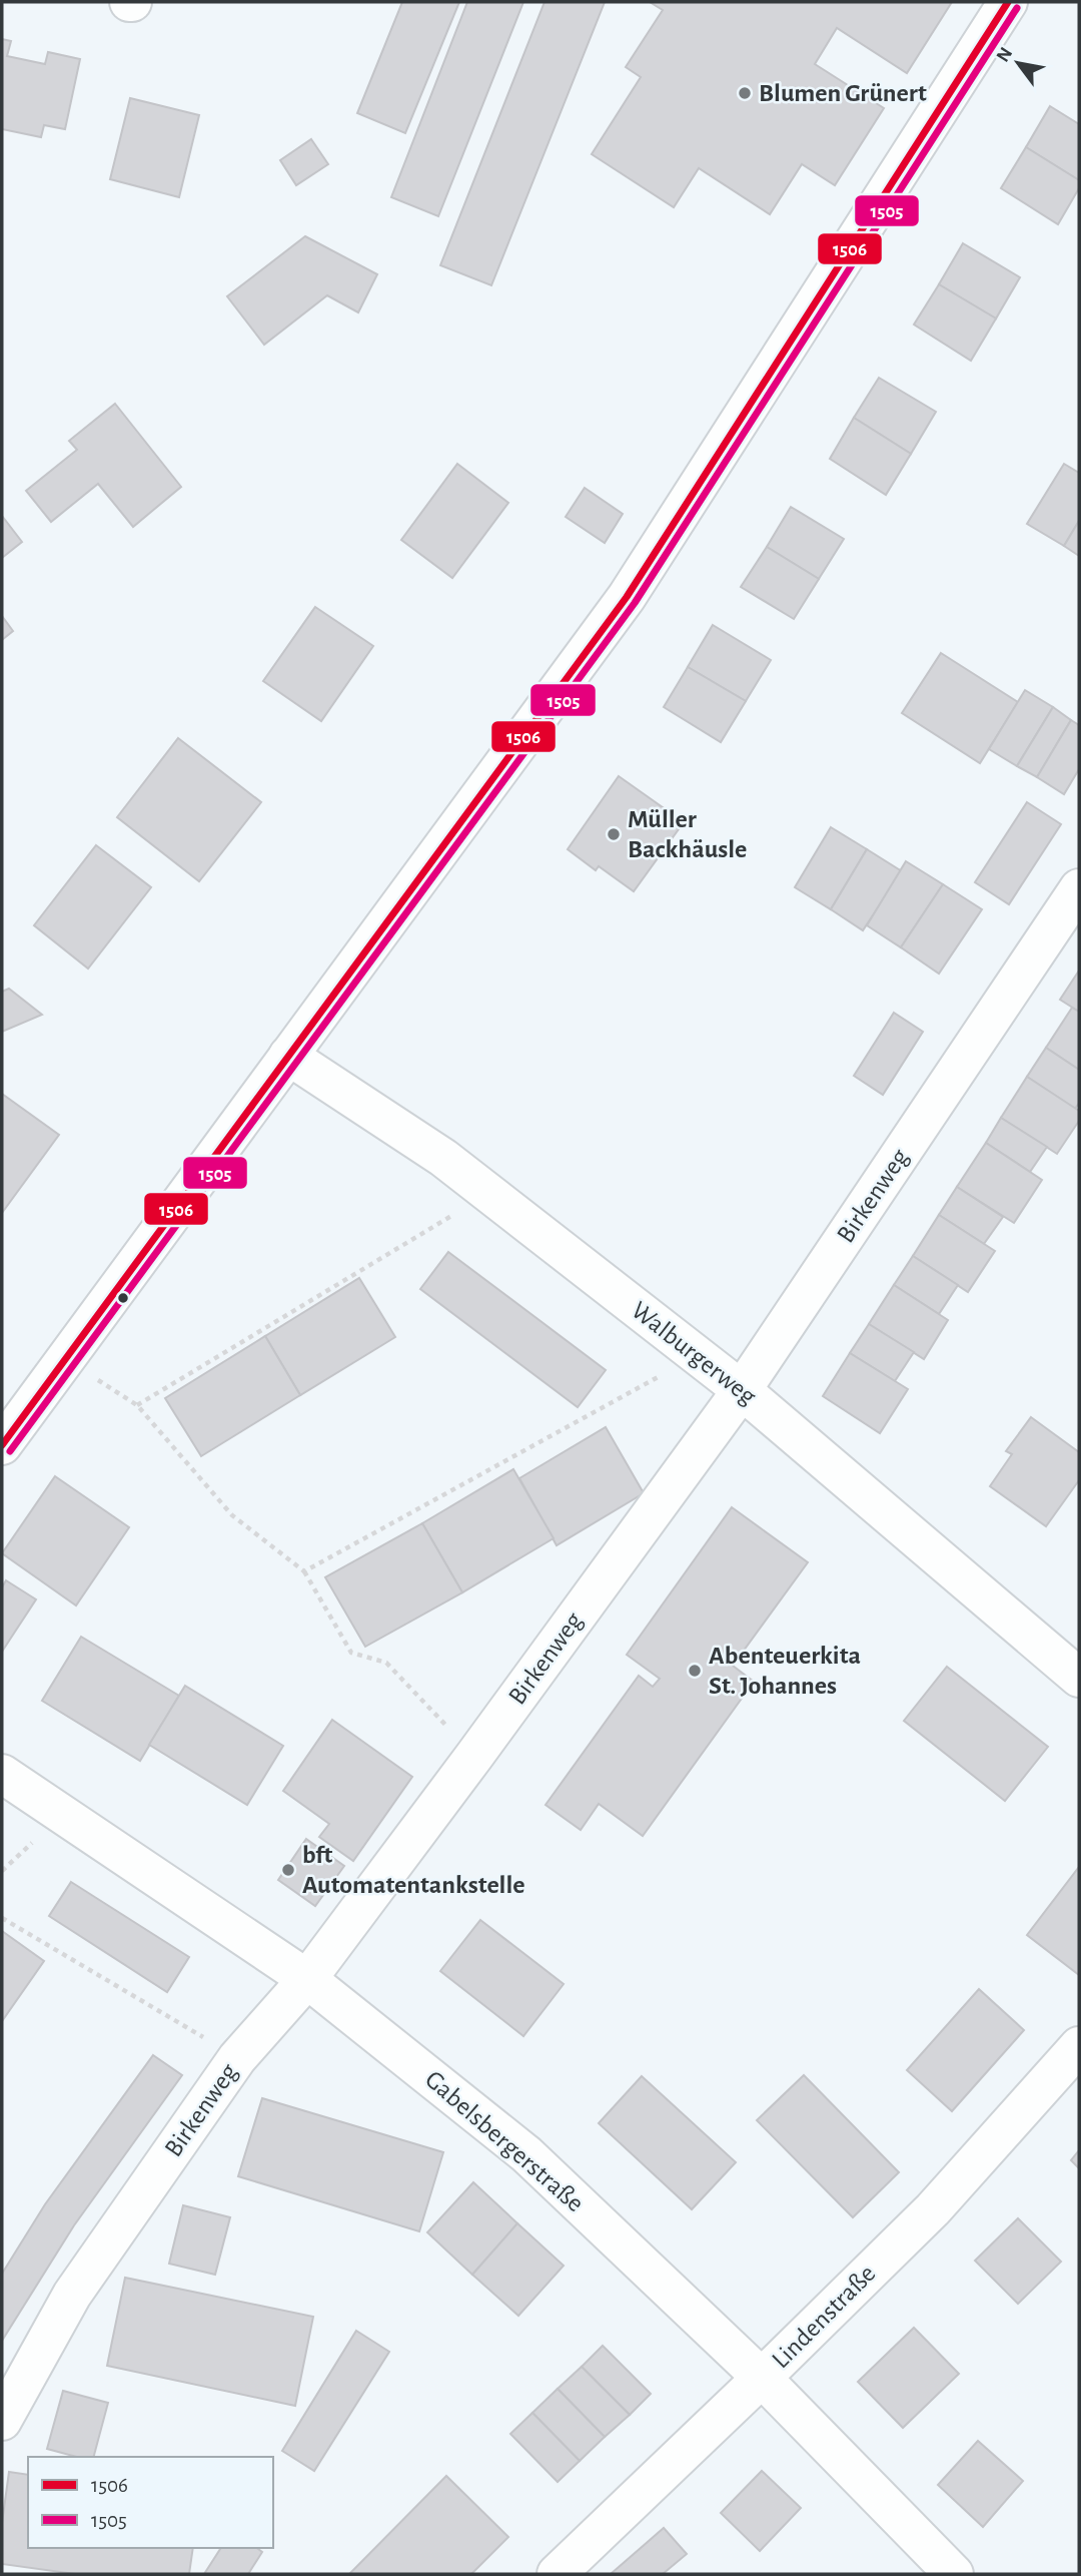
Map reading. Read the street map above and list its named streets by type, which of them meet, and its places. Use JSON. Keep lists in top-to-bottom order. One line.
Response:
{"streets":{"street":["Birkenweg","Walburgerweg","Gabelsbergerstraße","Lindenstraße"]},"crossings":[["Birkenweg","Walburgerweg"],["Birkenweg","Gabelsbergerstraße"],["Gabelsbergerstraße","Lindenstraße"]],"places":["Blumen Grünert","Müller Backhäusle","Abenteuerkita St. Johannes","bft Automatentankstelle"],"lines":["transit line 1506","transit line 1505"],"legend":["1506","1505"],"north":"top left"}
